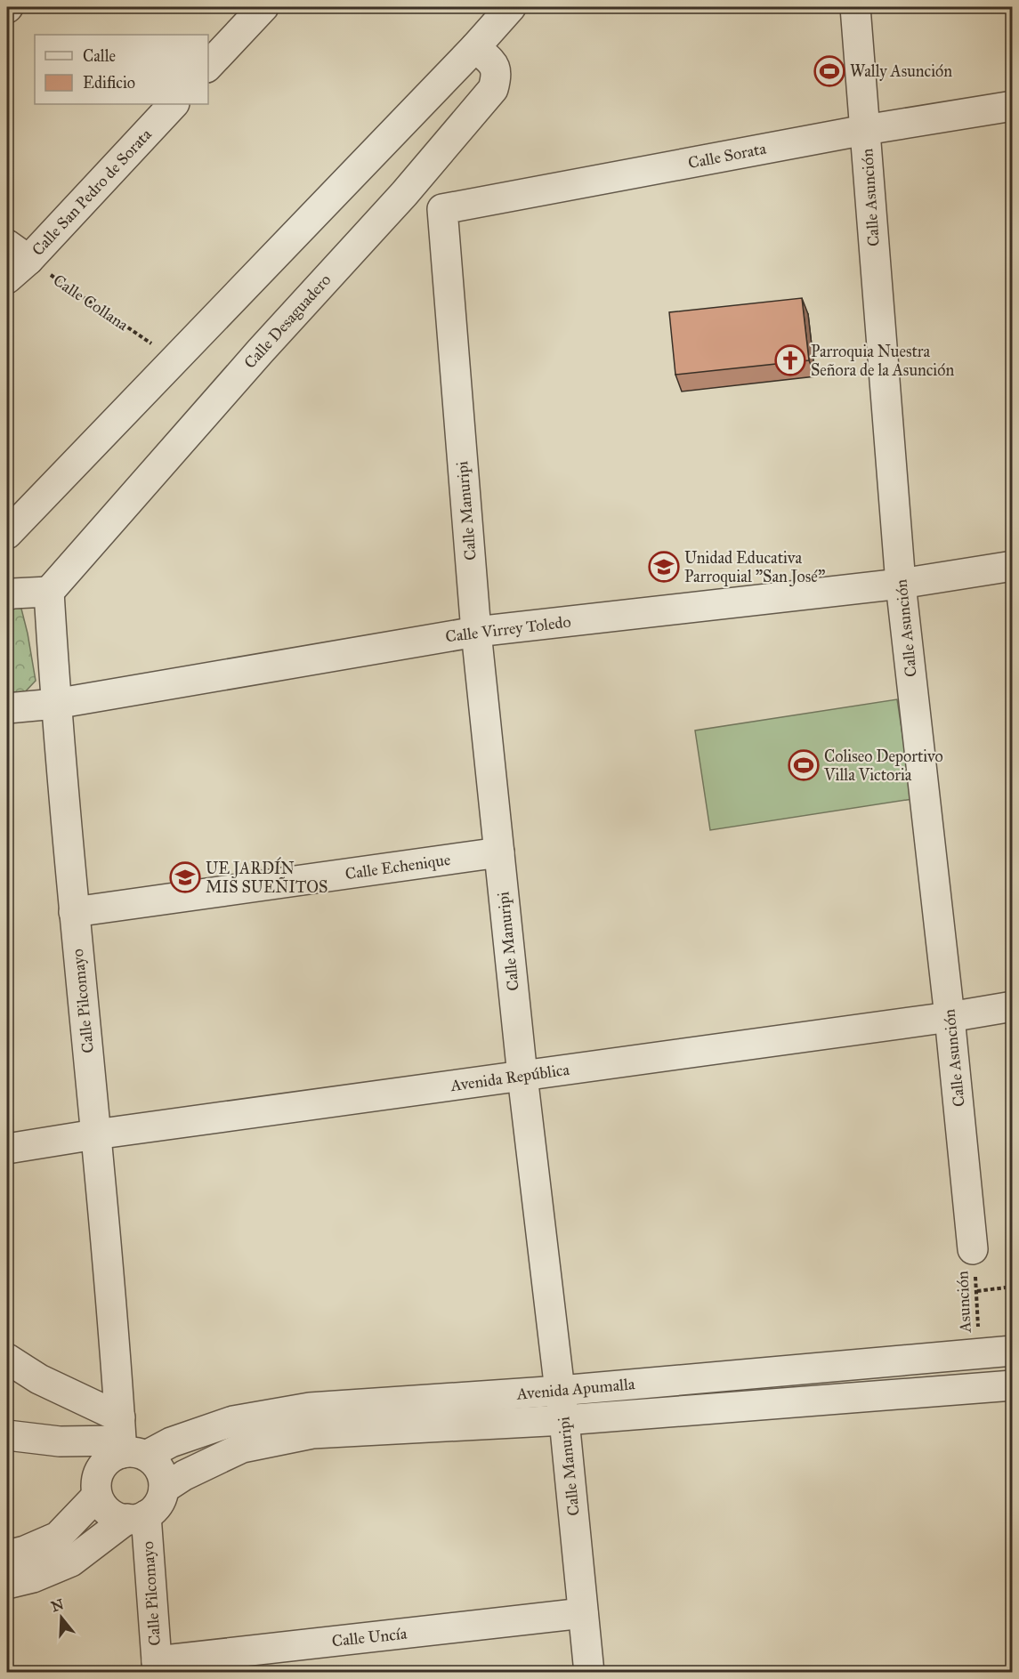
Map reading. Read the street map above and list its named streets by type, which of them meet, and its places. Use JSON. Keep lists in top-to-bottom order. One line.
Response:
{"streets":{"street":["Calle Sorata","Calle San Pedro de Sorata","Calle Asunción","Calle Desaguadero","Calle Manuripi","Calle Virrey Toledo","Calle Echenique","Calle Pilcomayo","Avenida República","Avenida Apumalla","Calle Uncía"],"path":["Calle Collana","Asunción"]},"crossings":[["Calle Sorata","Calle Asunción"],["Calle Sorata","Calle Manuripi"],["Calle San Pedro de Sorata","Calle Collana"],["Calle Asunción","Calle Virrey Toledo"],["Calle Asunción","Avenida República"],["Calle Asunción","Asunción"],["Calle Desaguadero","Calle Pilcomayo"],["Calle Manuripi","Calle Virrey Toledo"],["Calle Manuripi","Calle Echenique"],["Calle Manuripi","Avenida República"],["Calle Manuripi","Avenida Apumalla"],["Calle Manuripi","Calle Uncía"],["Calle Virrey Toledo","Calle Pilcomayo"],["Calle Echenique","Calle Pilcomayo"],["Calle Pilcomayo","Avenida República"],["Calle Pilcomayo","Avenida Apumalla"],["Calle Pilcomayo","Calle Uncía"],["Asunción","Avenida Apumalla"]],"places":{"sports":["Wally Asunción","Coliseo Deportivo Villa Victoria"],"church":["Parroquia Nuestra Señora de la Asunción"],"school or university":["Unidad Educativa Parroquial \"San José\"","UE JARDÍN MIS SUEÑITOS"]},"legend":["Calle","Edificio"],"north":"top"}
